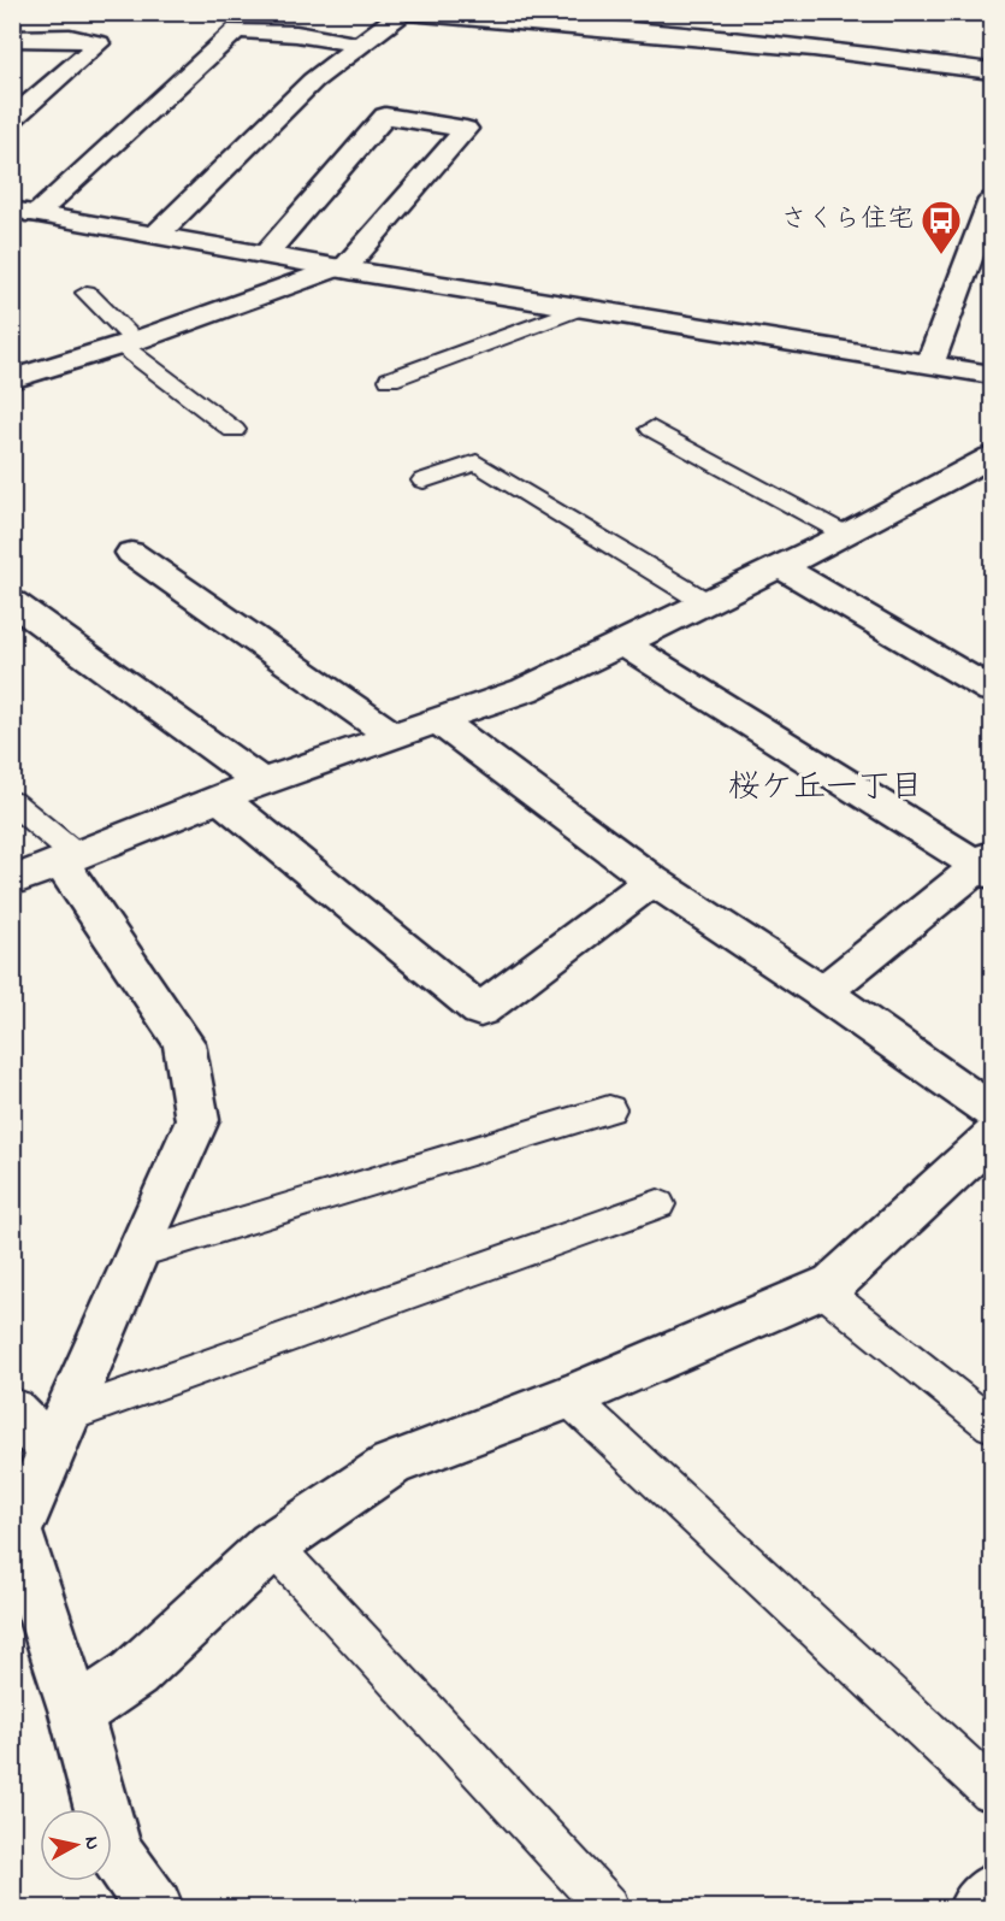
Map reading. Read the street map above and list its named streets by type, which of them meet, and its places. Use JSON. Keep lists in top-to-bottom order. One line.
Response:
{"districts":["桜ケ丘一丁目"],"places":{"bus stop":["さくら住宅"]},"north":"right"}
